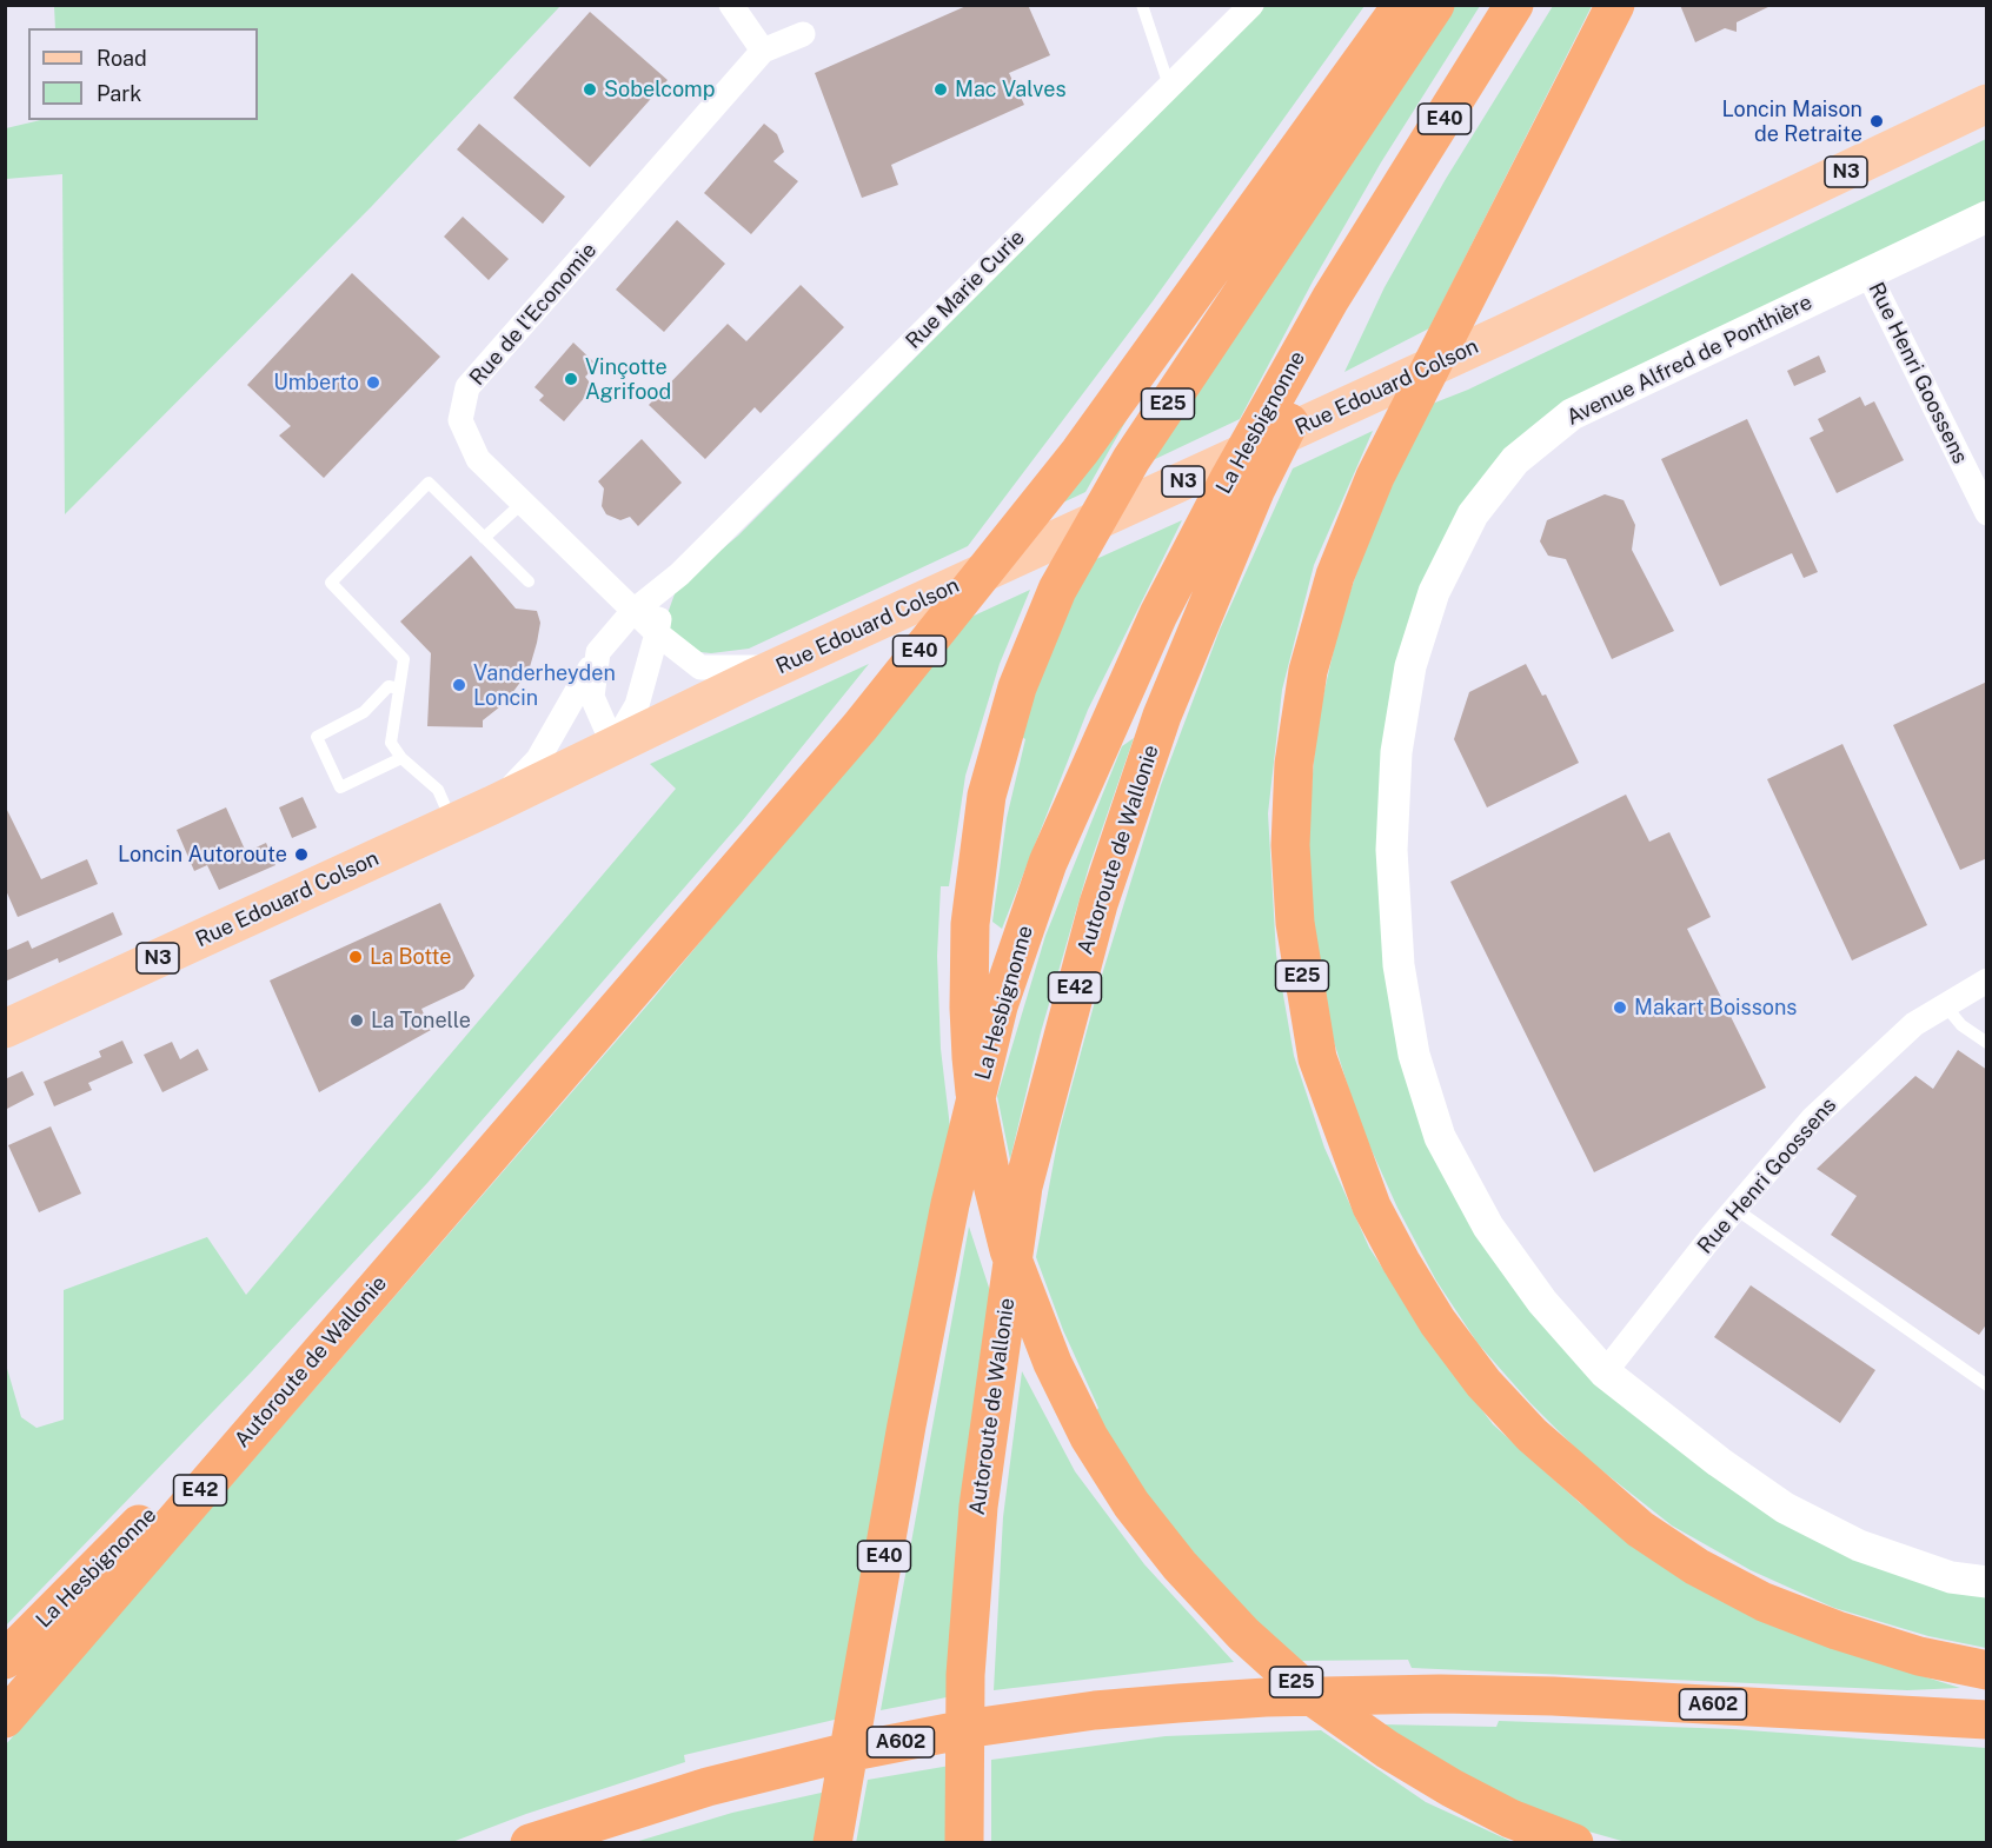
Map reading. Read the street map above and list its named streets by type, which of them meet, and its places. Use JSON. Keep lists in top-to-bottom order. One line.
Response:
{"streets":{"highway":["E40","E25","La Hesbignonne","Autoroute de Wallonie","E42","A602"],"main road":["N3","Rue Edouard Colson"],"street":["Rue Marie Curie","Rue de l'Economie","Avenue Alfred de Ponthière","Rue Henri Goossens"]},"crossings":[["E40","La Hesbignonne"],["E40","Autoroute de Wallonie"],["Rue de l'Economie","Rue Edouard Colson"],["Avenue Alfred de Ponthière","Rue Henri Goossens"],["La Hesbignonne","Autoroute de Wallonie"]],"places":["Sobelcomp","Mac Valves","Loncin Maison de Retraite","Vinçotte Agrifood","Umberto","Vanderheyden Loncin","Loncin Autoroute","La Botte","Makart Boissons","La Tonelle"],"legend":["Road","Park"]}
